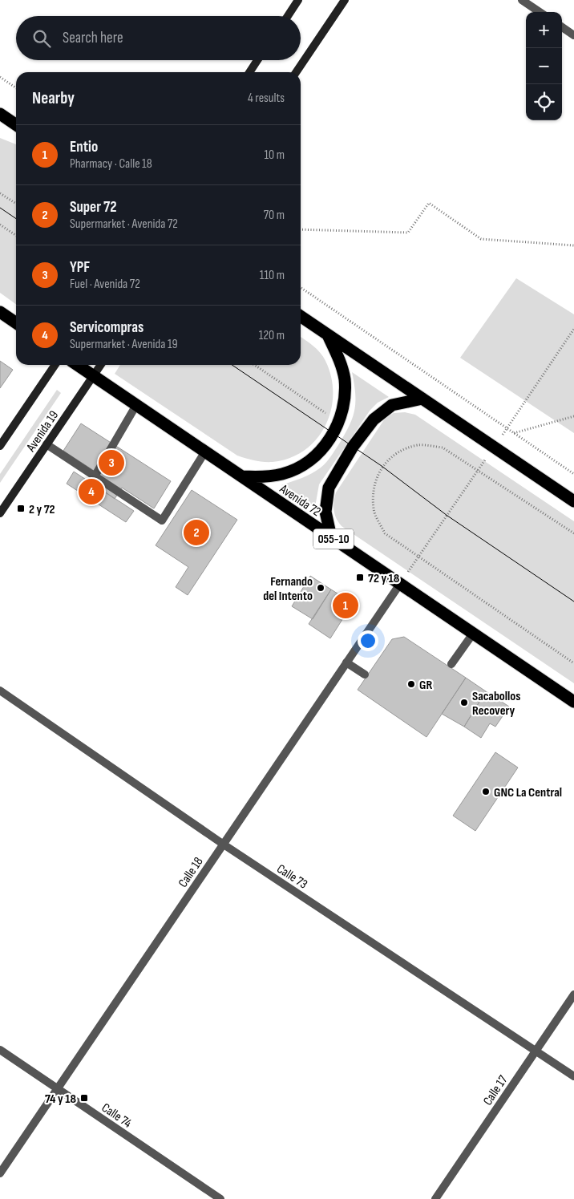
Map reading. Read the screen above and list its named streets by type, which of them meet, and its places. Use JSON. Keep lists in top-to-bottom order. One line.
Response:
{"streets":{"highway":["Avenida 72","055-10"],"main road":["Avenida 19"],"street":["Calle 18","Calle 73","Calle 17","Calle 74"]},"crossings":[["Avenida 19","Avenida 72"],["Avenida 72","Calle 18"],["Calle 18","Calle 73"],["Calle 18","Calle 74"],["Calle 73","Calle 17"]],"places":{"transit":["2 y 72","72 y 18","74 y 18"],"other":["Fernando del Intento","GR","Sacabollos Recovery","GNC La Central"]},"page":{"map_buttons":["+","−"],"search":"Search here","heading":["Nearby","4 results"],"list":[{"mark":"1","name":"Entio","note":"Pharmacy · Calle 18","value":"10 m"},{"mark":"2","name":"Super 72","note":"Supermarket · Avenida 72","value":"70 m"},{"mark":"3","name":"YPF","note":"Fuel · Avenida 72","value":"110 m"},{"mark":"4","name":"Servicompras","note":"Supermarket · Avenida 19","value":"120 m"}],"pins":["3","4","2","1"]}}
